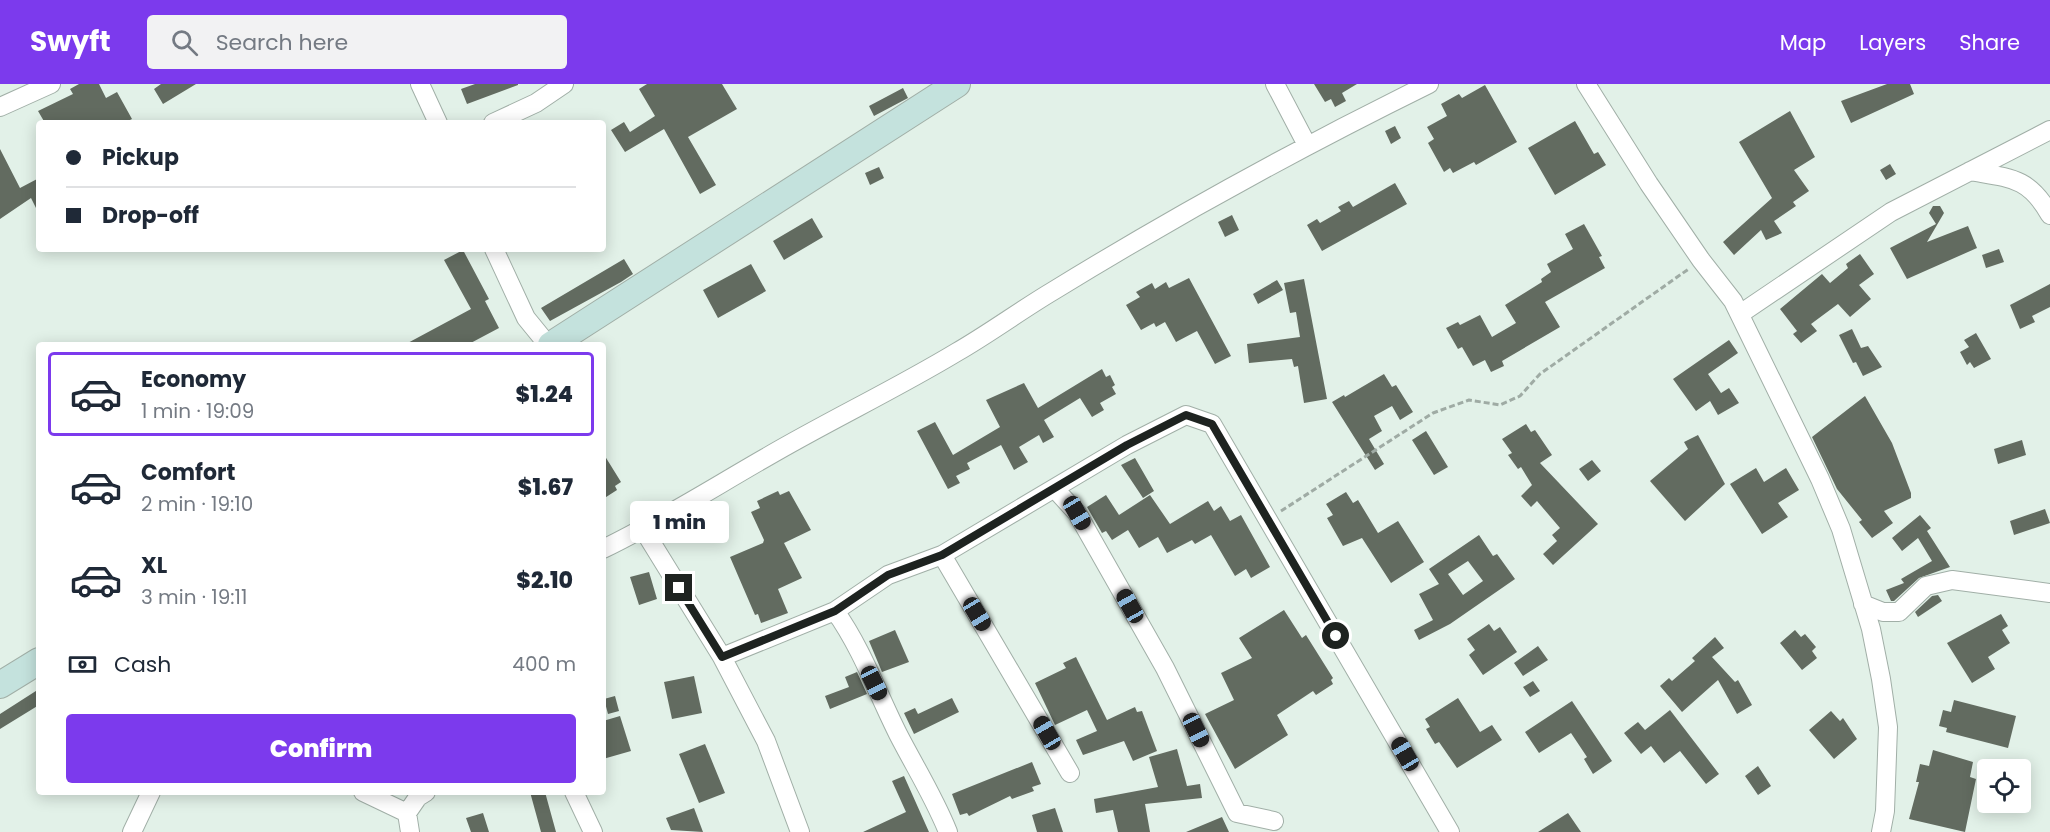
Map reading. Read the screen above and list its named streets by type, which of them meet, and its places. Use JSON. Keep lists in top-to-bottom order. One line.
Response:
{"page":{"header":"Swyft","search":"Search here","nav":["Map","Layers","Share"],"banner":["Pickup","Drop-off"],"list":[{"name":"Economy","note":"1 min · 19:09","value":"$1.24"},{"name":"Comfort","note":"2 min · 19:10","value":"$1.67"},{"name":"XL","note":"3 min · 19:11","value":"$2.10"}],"bubble":"1 min","pay":["Cash","400 m"],"buttons":"Confirm"}}
